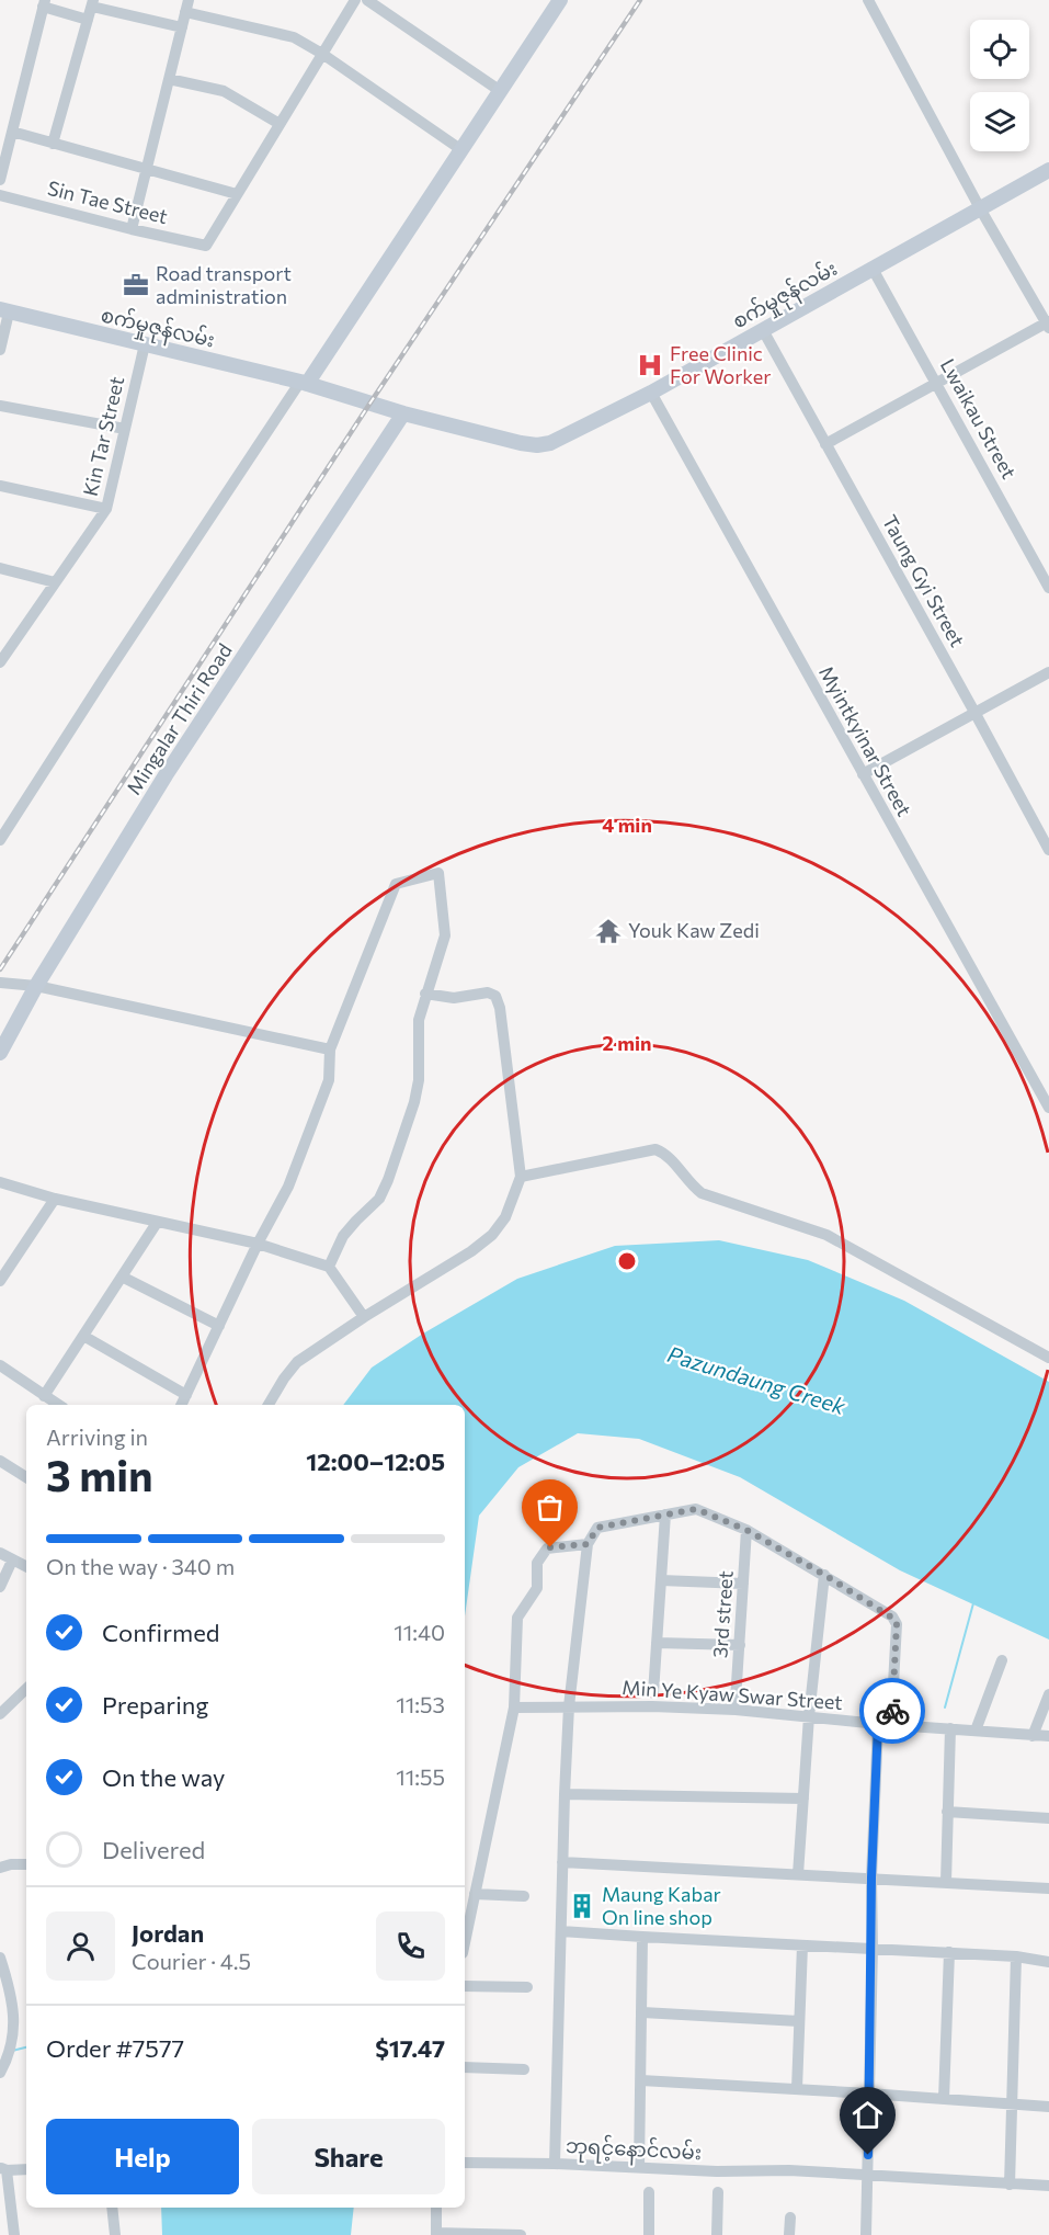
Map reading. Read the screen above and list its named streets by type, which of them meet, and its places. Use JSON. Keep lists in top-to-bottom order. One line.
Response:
{"streets":{"street":["Sin Tae Street","စက်မှုဇုန်လမ်း","Lwaikau Street","Kin Tar Street","Taung Gyi Street","Mingalar Thiri Road","Myintkyinar Street","3rd street","Min Ye Kyaw Swar Street","ဘုရင့်နောင်လမ်း"]},"crossings":[["စက်မှုဇုန်လမ်း","Lwaikau Street"],["စက်မှုဇုန်လမ်း","Kin Tar Street"],["စက်မှုဇုန်လမ်း","Taung Gyi Street"],["စက်မှုဇုန်လမ်း","Mingalar Thiri Road"],["စက်မှုဇုန်လမ်း","Myintkyinar Street"],["Min Ye Kyaw Swar Street","ဘုရင့်နောင်လမ်း"]],"water":["Pazundaung Creek"],"places":{"office":["Road transport administration"],"hospital":["Free Clinic For Worker"],"temple":["Youk Kaw Zedi"],"building":["Maung Kabar On line shop"]},"page":{"heading":["3 min","Arriving in","12:00–12:05"],"panel":["Jordan","Courier · 4.5","Order #7577","$17.47"],"bar":"On the way · 340 m","list":[["Confirmed","11:40"],["Preparing","11:53"],["On the way","11:55"],"Delivered"],"buttons":["Help","Share"]},"rings":["4 min","2 min"]}
